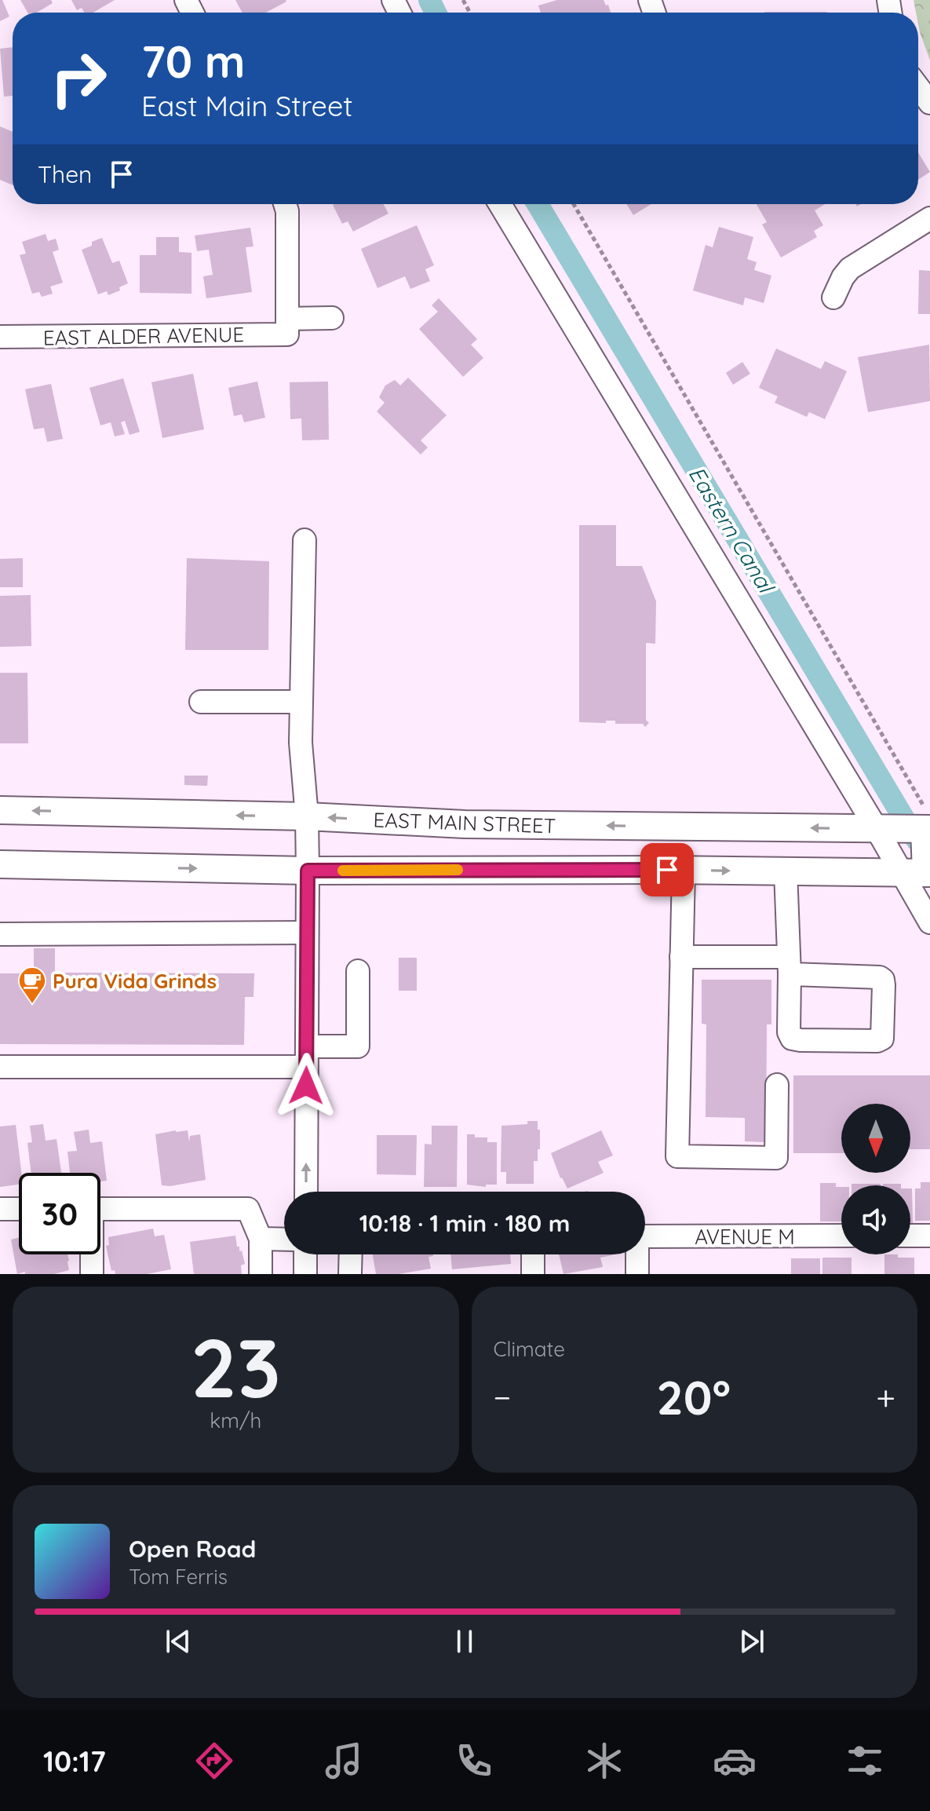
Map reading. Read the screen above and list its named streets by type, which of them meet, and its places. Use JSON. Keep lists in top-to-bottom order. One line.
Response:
{"streets":{"main road":["EAST MAIN STREET"],"street":["EAST ALDER AVENUE","AVENUE M"]},"water":["Eastern Canal"],"places":{"cafe":["Pura Vida Grinds"]},"north":"bottom","page":{"turn":["70 m","East Main Street"],"then":"Then","limit":"30","trip":"10:18 · 1 min · 180 m","tile":[["23","km/h"],"Climate"],"heat":["−","20°","+"],"song":["Open Road","Tom Ferris"],"tabs":"10:17"}}
